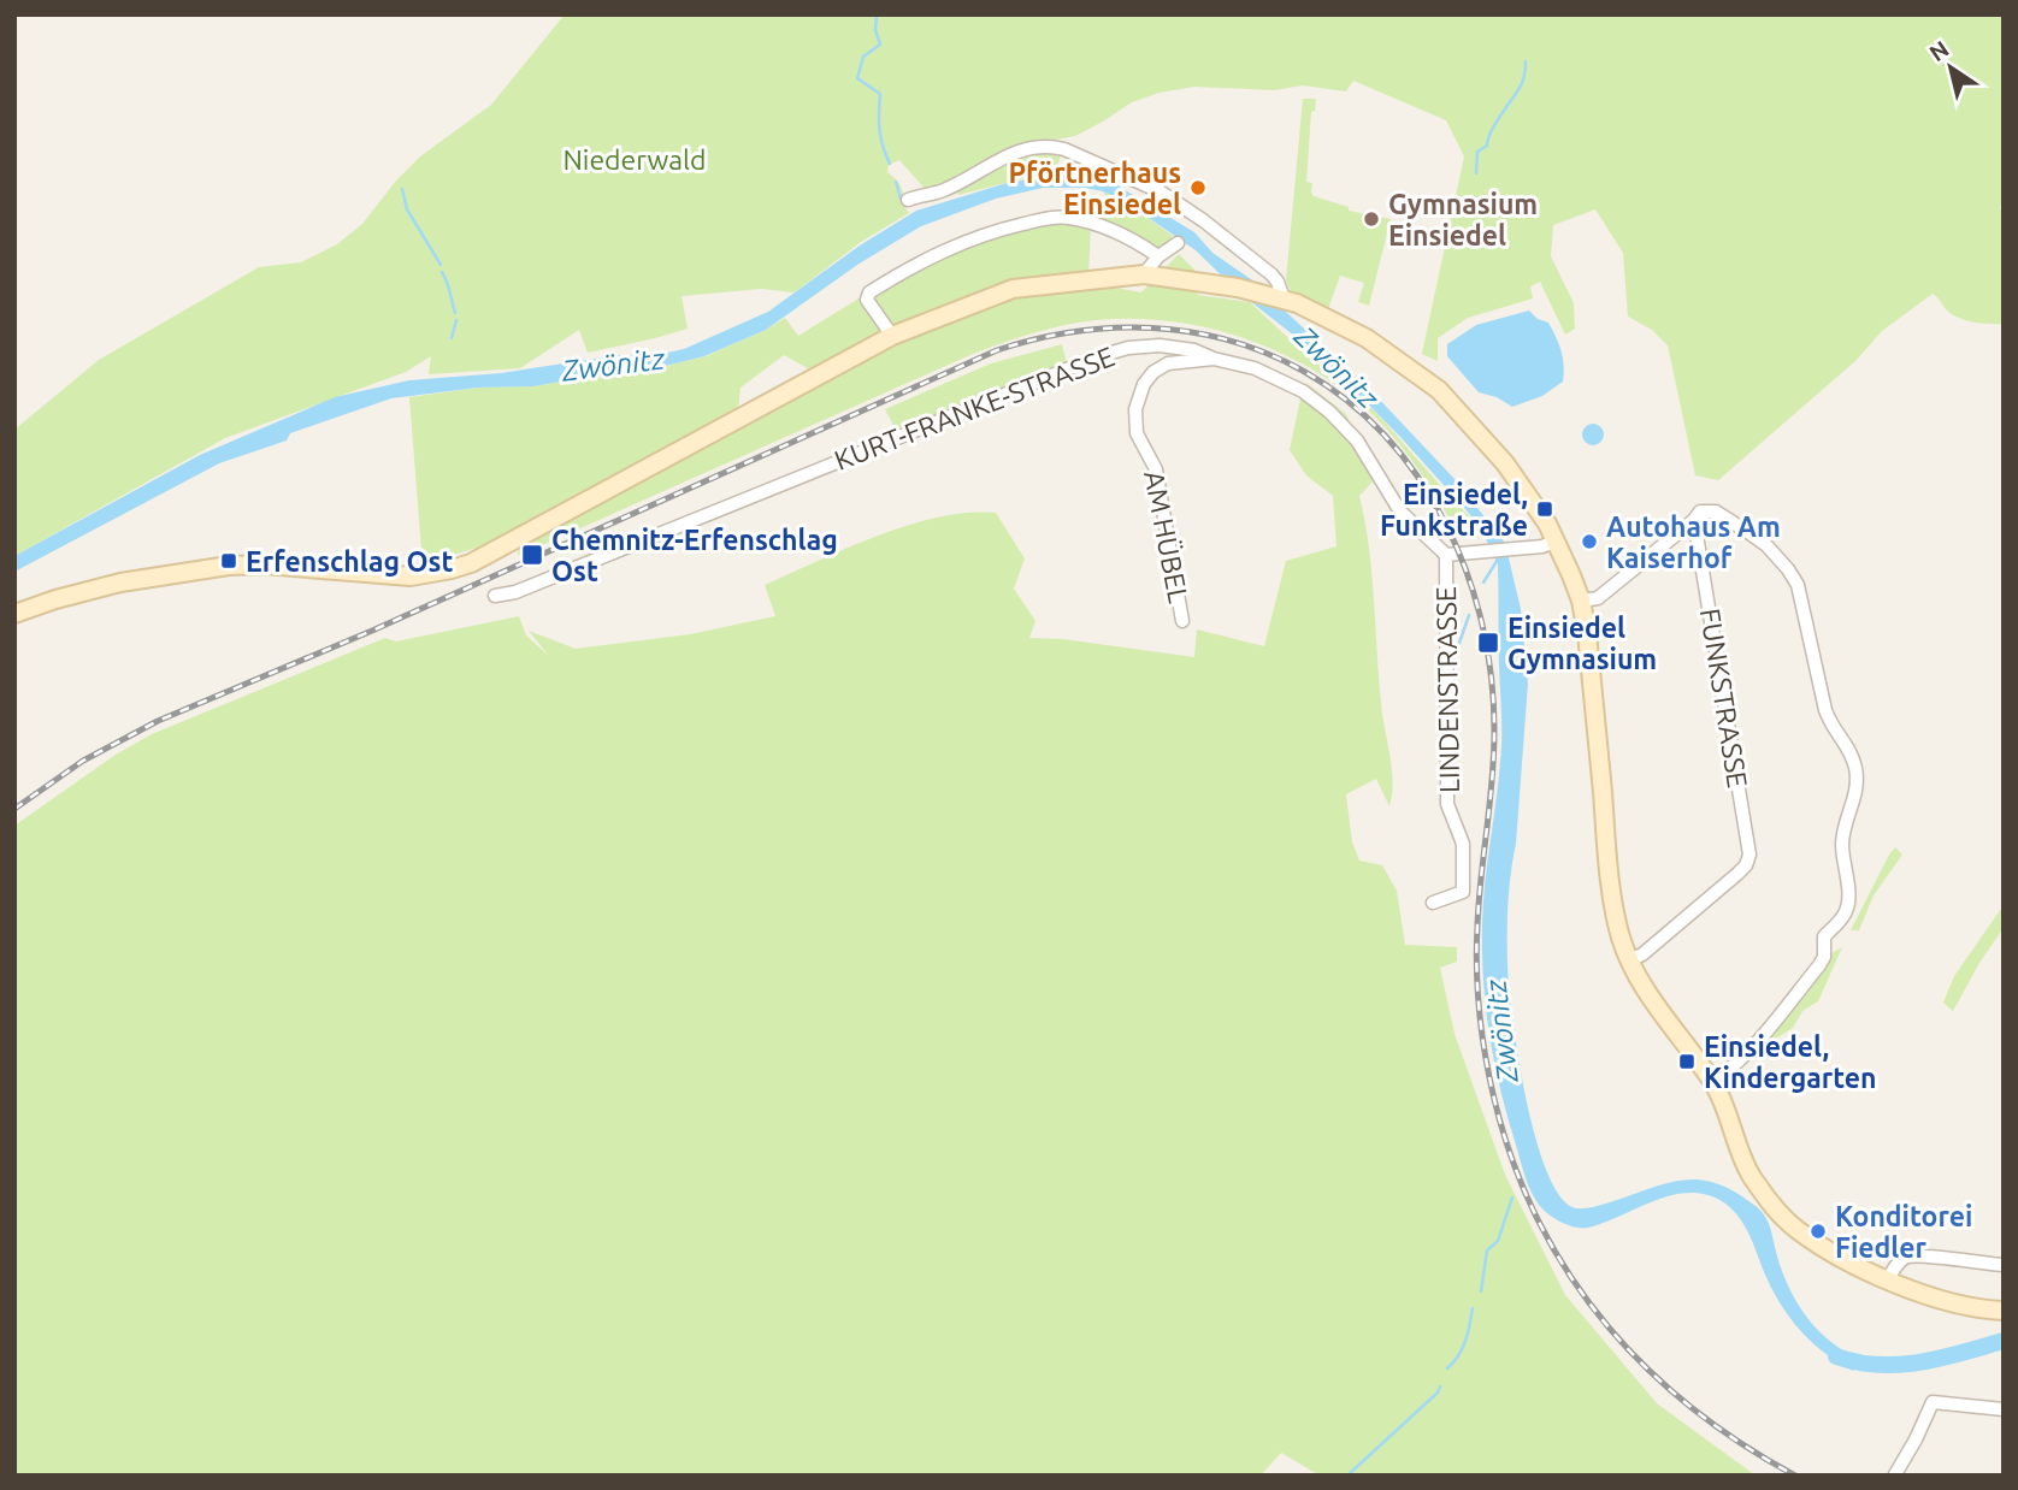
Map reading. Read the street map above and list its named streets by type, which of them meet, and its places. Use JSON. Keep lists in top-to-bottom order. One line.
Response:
{"streets":{"street":["KURT-FRANKE-STRASSE","AM HÜBEL","LINDENSTRASSE","FUNKSTRASSE"]},"crossings":[["KURT-FRANKE-STRASSE","AM HÜBEL"],["KURT-FRANKE-STRASSE","LINDENSTRASSE"]],"water":["Zwönitz"],"parks":["Niederwald"],"places":{"other":["Pförtnerhaus Einsiedel","Gymnasium Einsiedel","Autohaus Am Kaiserhof","Konditorei Fiedler"],"transit":["Einsiedel, Funkstraße","Chemnitz-Erfenschlag Ost","Erfenschlag Ost","Einsiedel Gymnasium","Einsiedel, Kindergarten"]},"north":"top left"}
